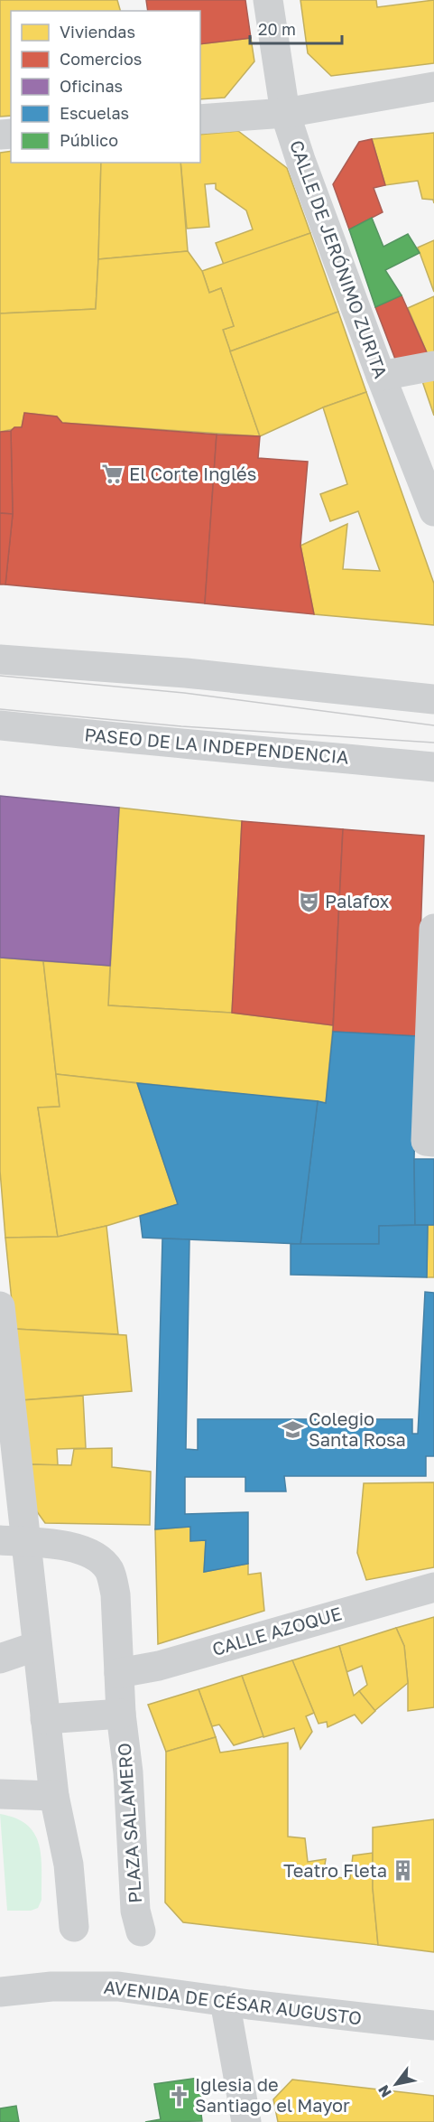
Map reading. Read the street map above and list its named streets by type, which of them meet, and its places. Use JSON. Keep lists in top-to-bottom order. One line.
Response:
{"streets":{"street":["CALLE DE JERÓNIMO ZURITA","PASEO DE LA INDEPENDENCIA","CALLE AZOQUE","PLAZA SALAMERO","AVENIDA DE CÉSAR AUGUSTO"]},"crossings":[["CALLE AZOQUE","PLAZA SALAMERO"]],"places":{"supermarket":["El Corte Inglés"],"theatre":["Palafox"],"school or university":["Colegio Santa Rosa"],"building":["Teatro Fleta"],"church":["Iglesia de Santiago el Mayor"]},"legend":["Viviendas","Comercios","Oficinas","Escuelas","Público"],"scale_bar":"20 m","north":"bottom left"}
